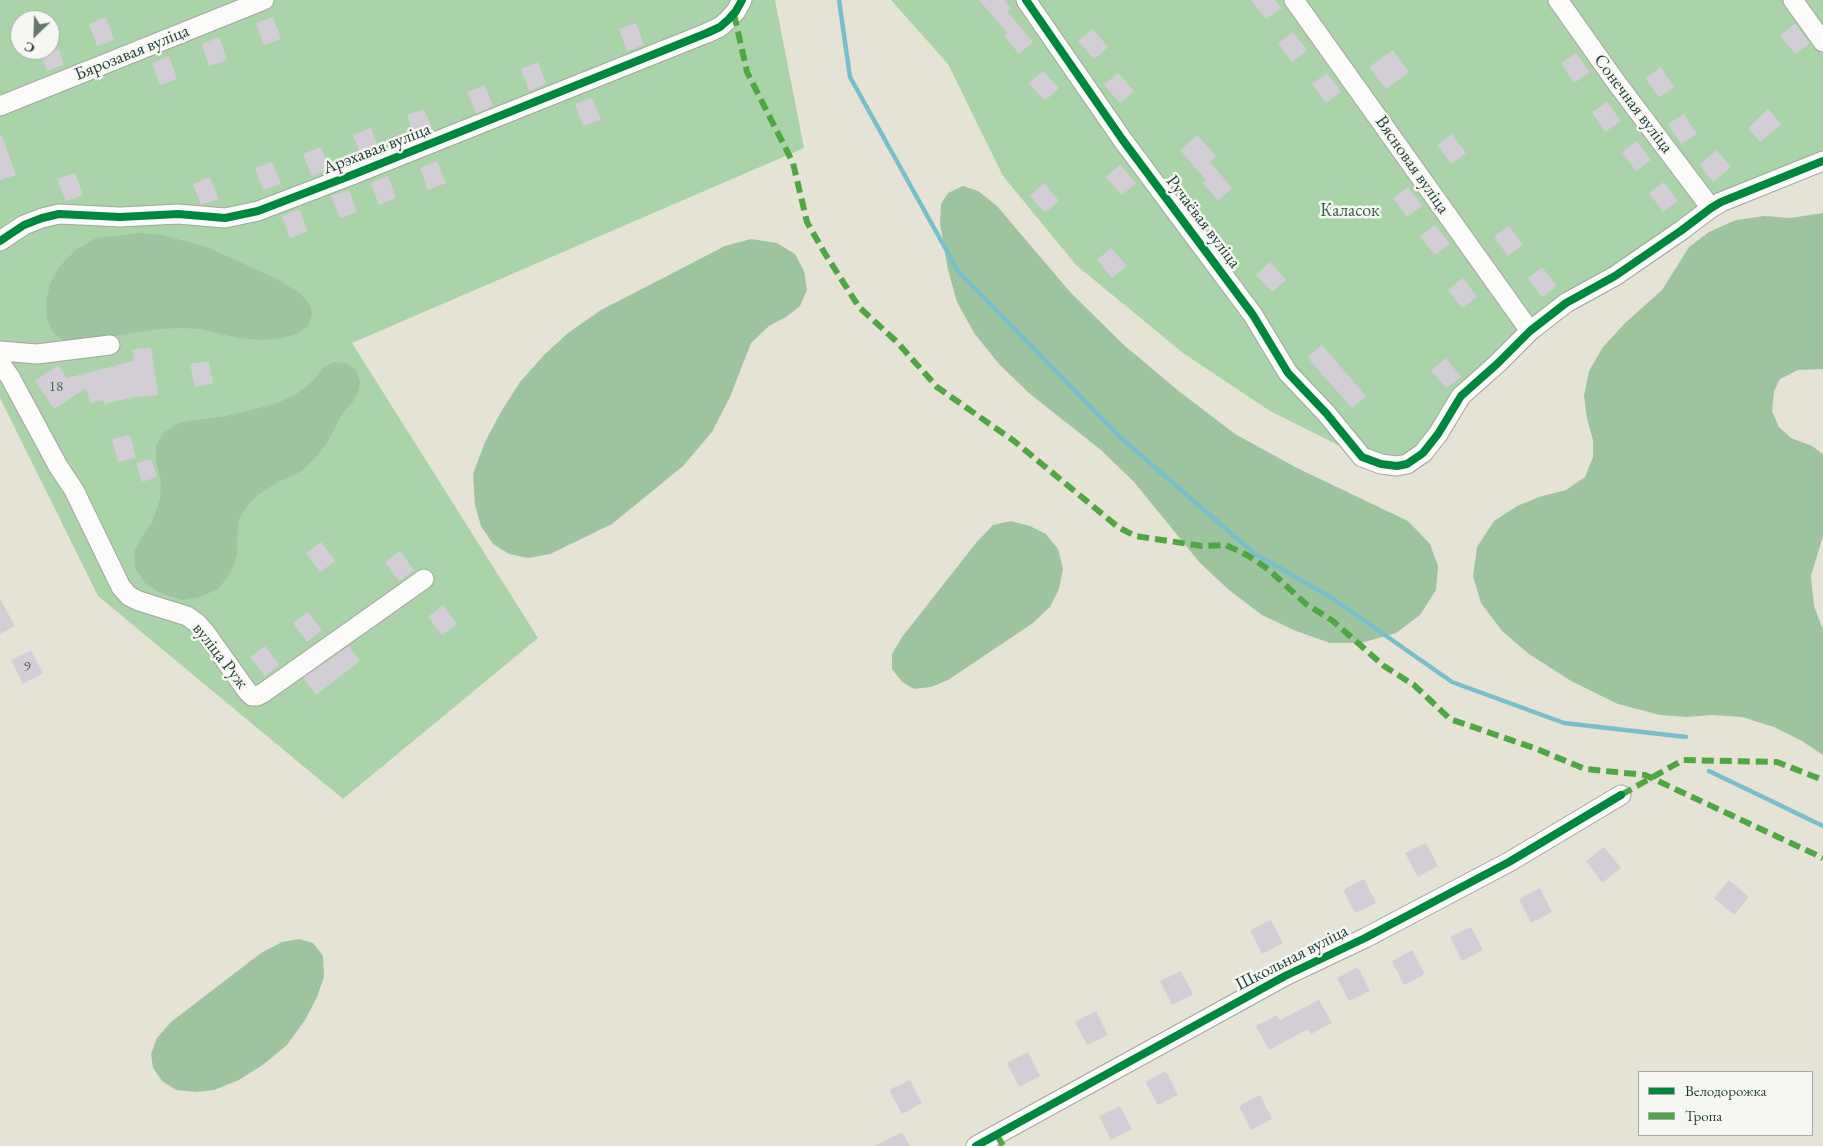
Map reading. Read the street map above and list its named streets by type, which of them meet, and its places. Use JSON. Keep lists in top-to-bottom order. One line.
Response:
{"streets":{"street":["Бярозавая вуліца","Сонечная вуліца","Арэхавая вуліца","Вясновая вуліца","Ручаёвая вуліца","вуліца Руж","Школьная вуліца"]},"crossings":[["Вясновая вуліца","Ручаёвая вуліца"]],"parks":["Каласок"],"house_numbers":["18","9"],"legend":["Велодорожка","Тропа"],"north":"bottom left"}
